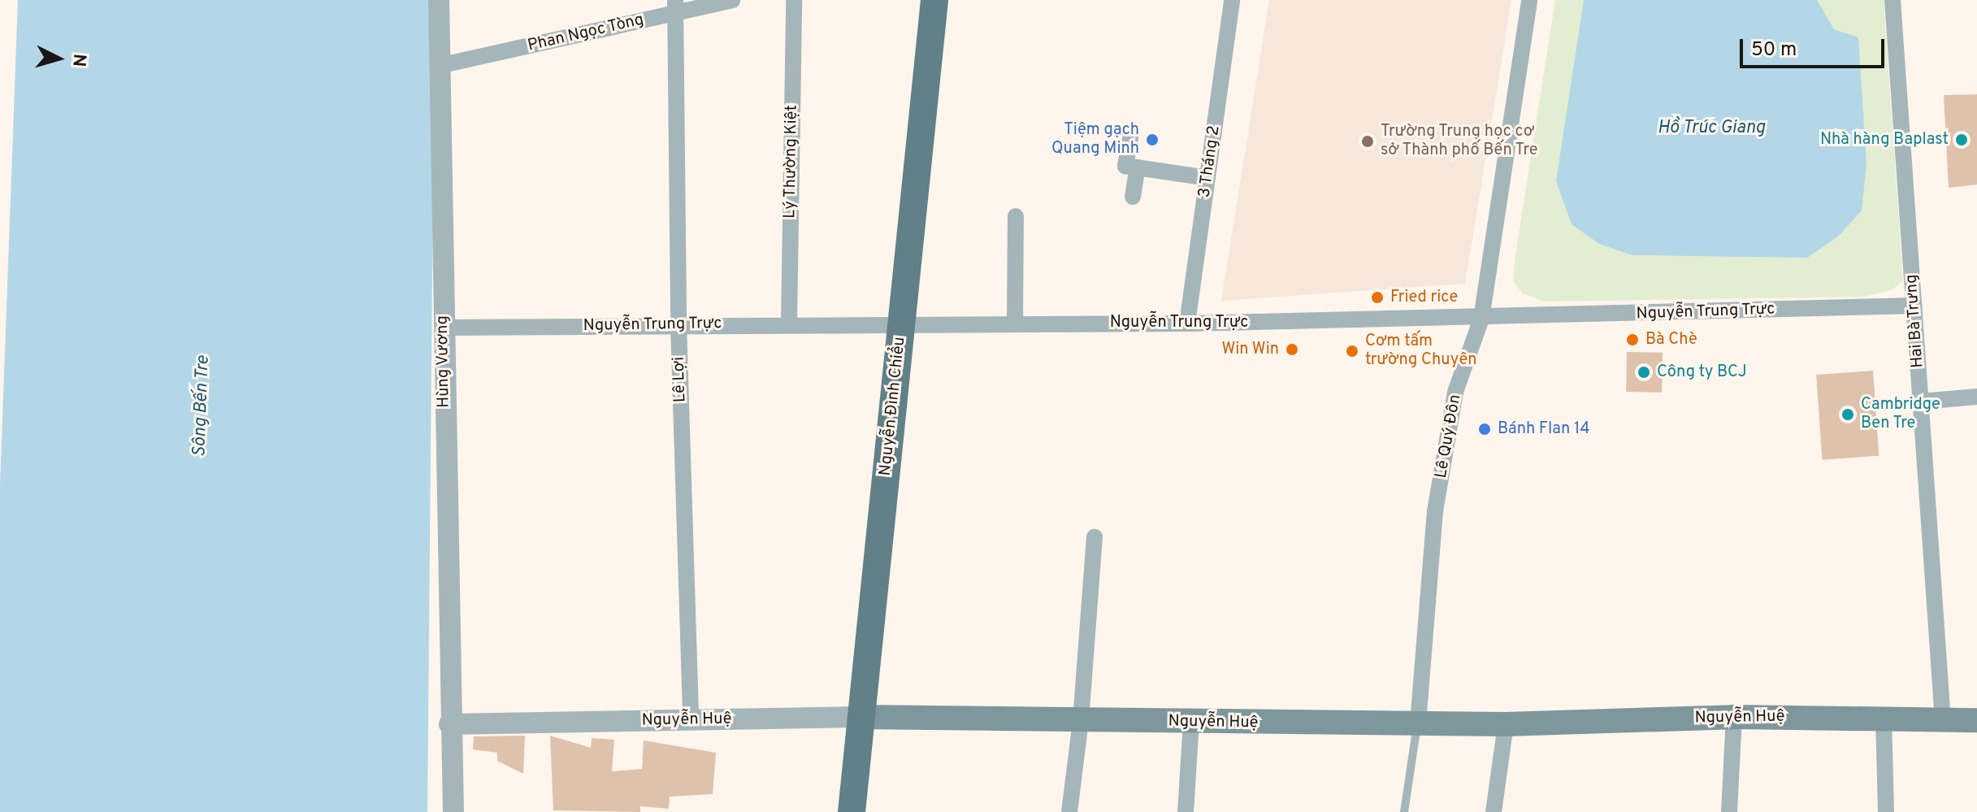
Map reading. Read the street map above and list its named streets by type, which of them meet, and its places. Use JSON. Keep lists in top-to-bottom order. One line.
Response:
{"streets":{"main road":["Nguyễn Đình Chiểu","Nguyễn Huệ"],"street":["Phan Ngọc Tòng","Lý Thường Kiệt","3 Tháng 2","Nguyễn Trung Trực","Hai Bà Trưng","Hùng Vương","Lê Lợi","Lê Quý Đôn"]},"crossings":[["Phan Ngọc Tòng","Hùng Vương"],["Phan Ngọc Tòng","Lê Lợi"],["Lý Thường Kiệt","Nguyễn Trung Trực"],["3 Tháng 2","Nguyễn Trung Trực"],["Nguyễn Trung Trực","Hai Bà Trưng"],["Nguyễn Trung Trực","Hùng Vương"],["Nguyễn Trung Trực","Lê Lợi"],["Nguyễn Trung Trực","Nguyễn Đình Chiểu"],["Nguyễn Trung Trực","Lê Quý Đôn"],["Hai Bà Trưng","Nguyễn Huệ"],["Hùng Vương","Nguyễn Huệ"],["Lê Lợi","Nguyễn Huệ"],["Nguyễn Đình Chiểu","Nguyễn Huệ"],["Lê Quý Đôn","Nguyễn Huệ"]],"water":["Hồ Trúc Giang","Sông Bến Tre"],"places":["Tiệm gạch Quang Minh","Nhà hàng Baplast","Trường Trung học cơ sở Thành phố Bến Tre","Fried rice","Bà Chè","Win Win","Cơm tấm trường Chuyên","Công ty BCJ","Cambridge Ben Tre","Bánh Flan 14"],"scale_bar":"50 m","north":"right"}
